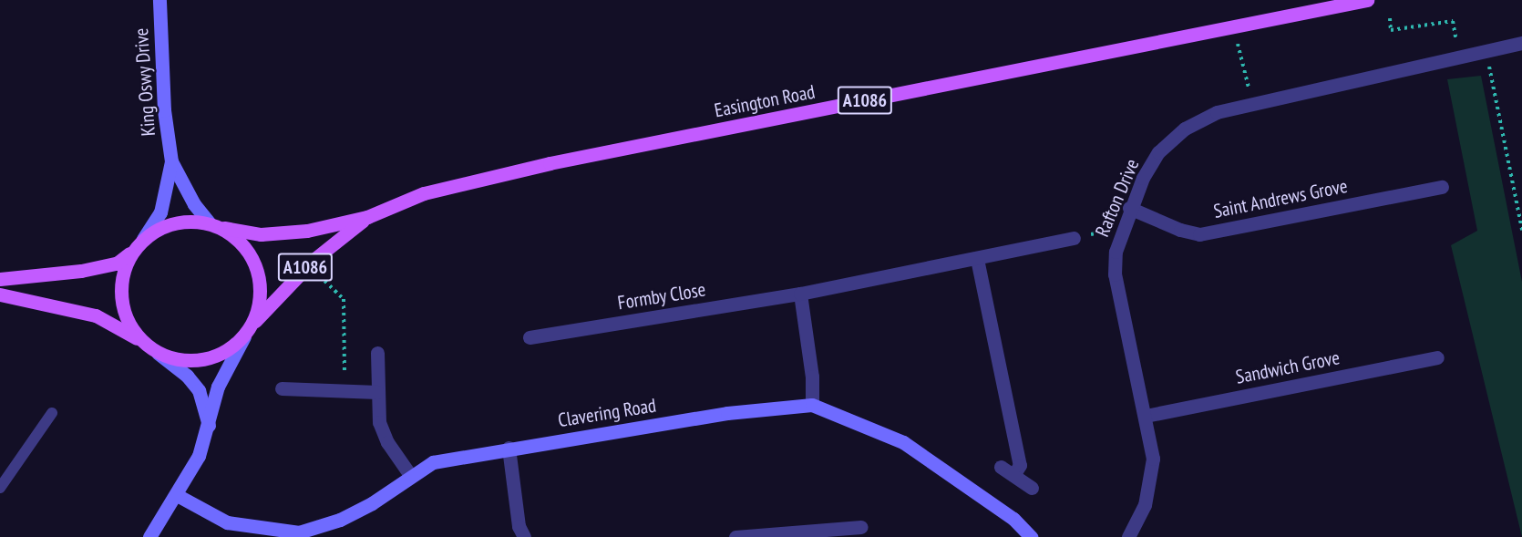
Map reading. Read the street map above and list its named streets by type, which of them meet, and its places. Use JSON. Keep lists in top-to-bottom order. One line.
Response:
{"streets":{"main road":["A1086","Easington Road"],"street":["King Oswy Drive","Rafton Drive","Saint Andrews Grove","Formby Close","Sandwich Grove","Clavering Road"]},"crossings":[["King Oswy Drive","Easington Road"],["Rafton Drive","Saint Andrews Grove"],["Rafton Drive","Sandwich Grove"]]}
